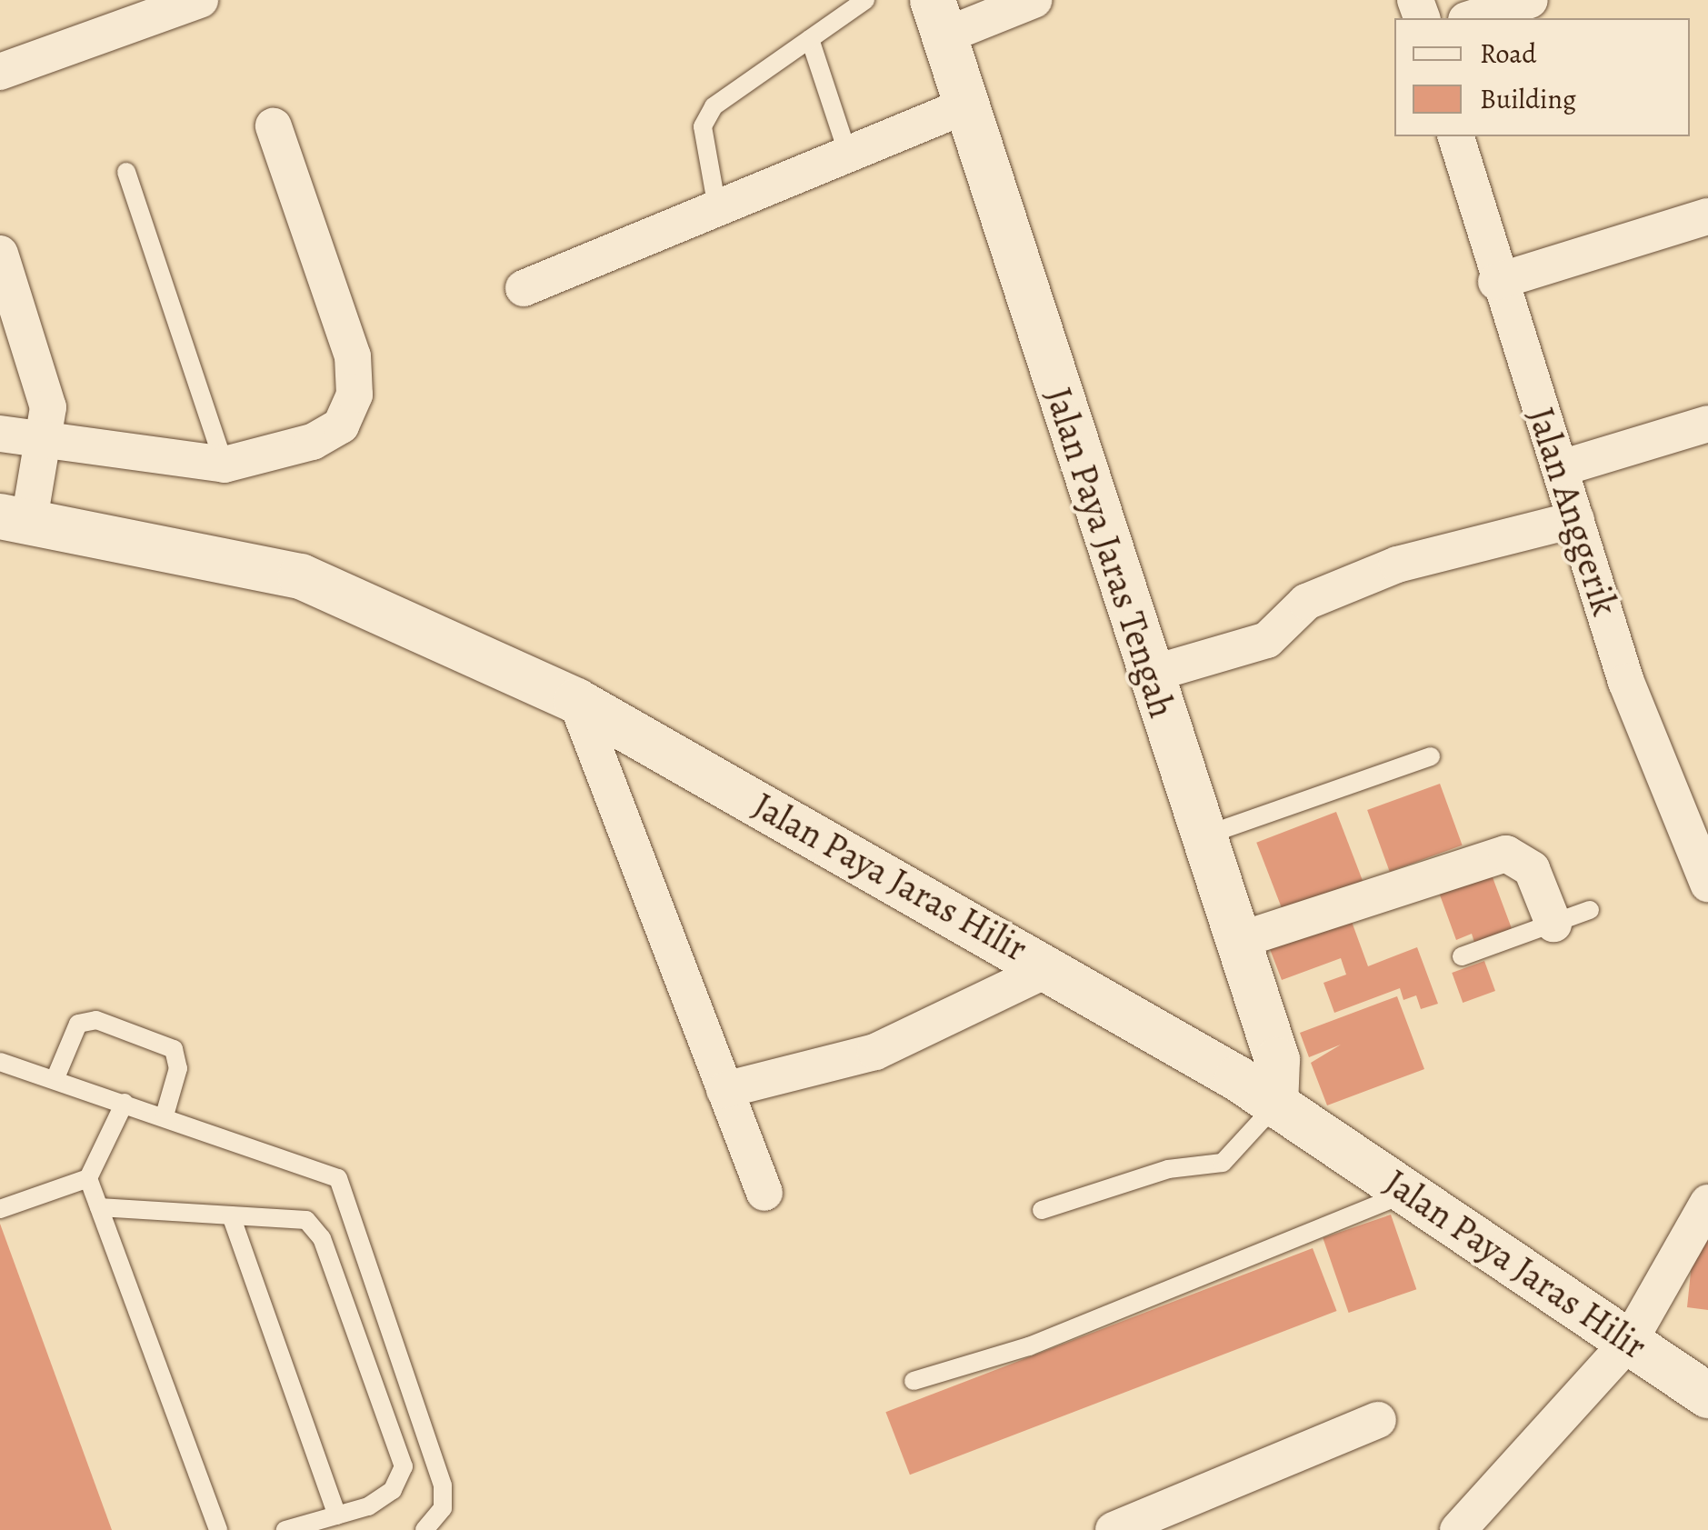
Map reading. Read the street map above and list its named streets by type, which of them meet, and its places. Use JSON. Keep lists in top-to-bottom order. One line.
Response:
{"streets":{"street":["Jalan Anggerik","Jalan Paya Jaras Tengah","Jalan Paya Jaras Hilir"]},"crossings":[["Jalan Paya Jaras Tengah","Jalan Paya Jaras Hilir"]],"legend":["Road","Building"]}
